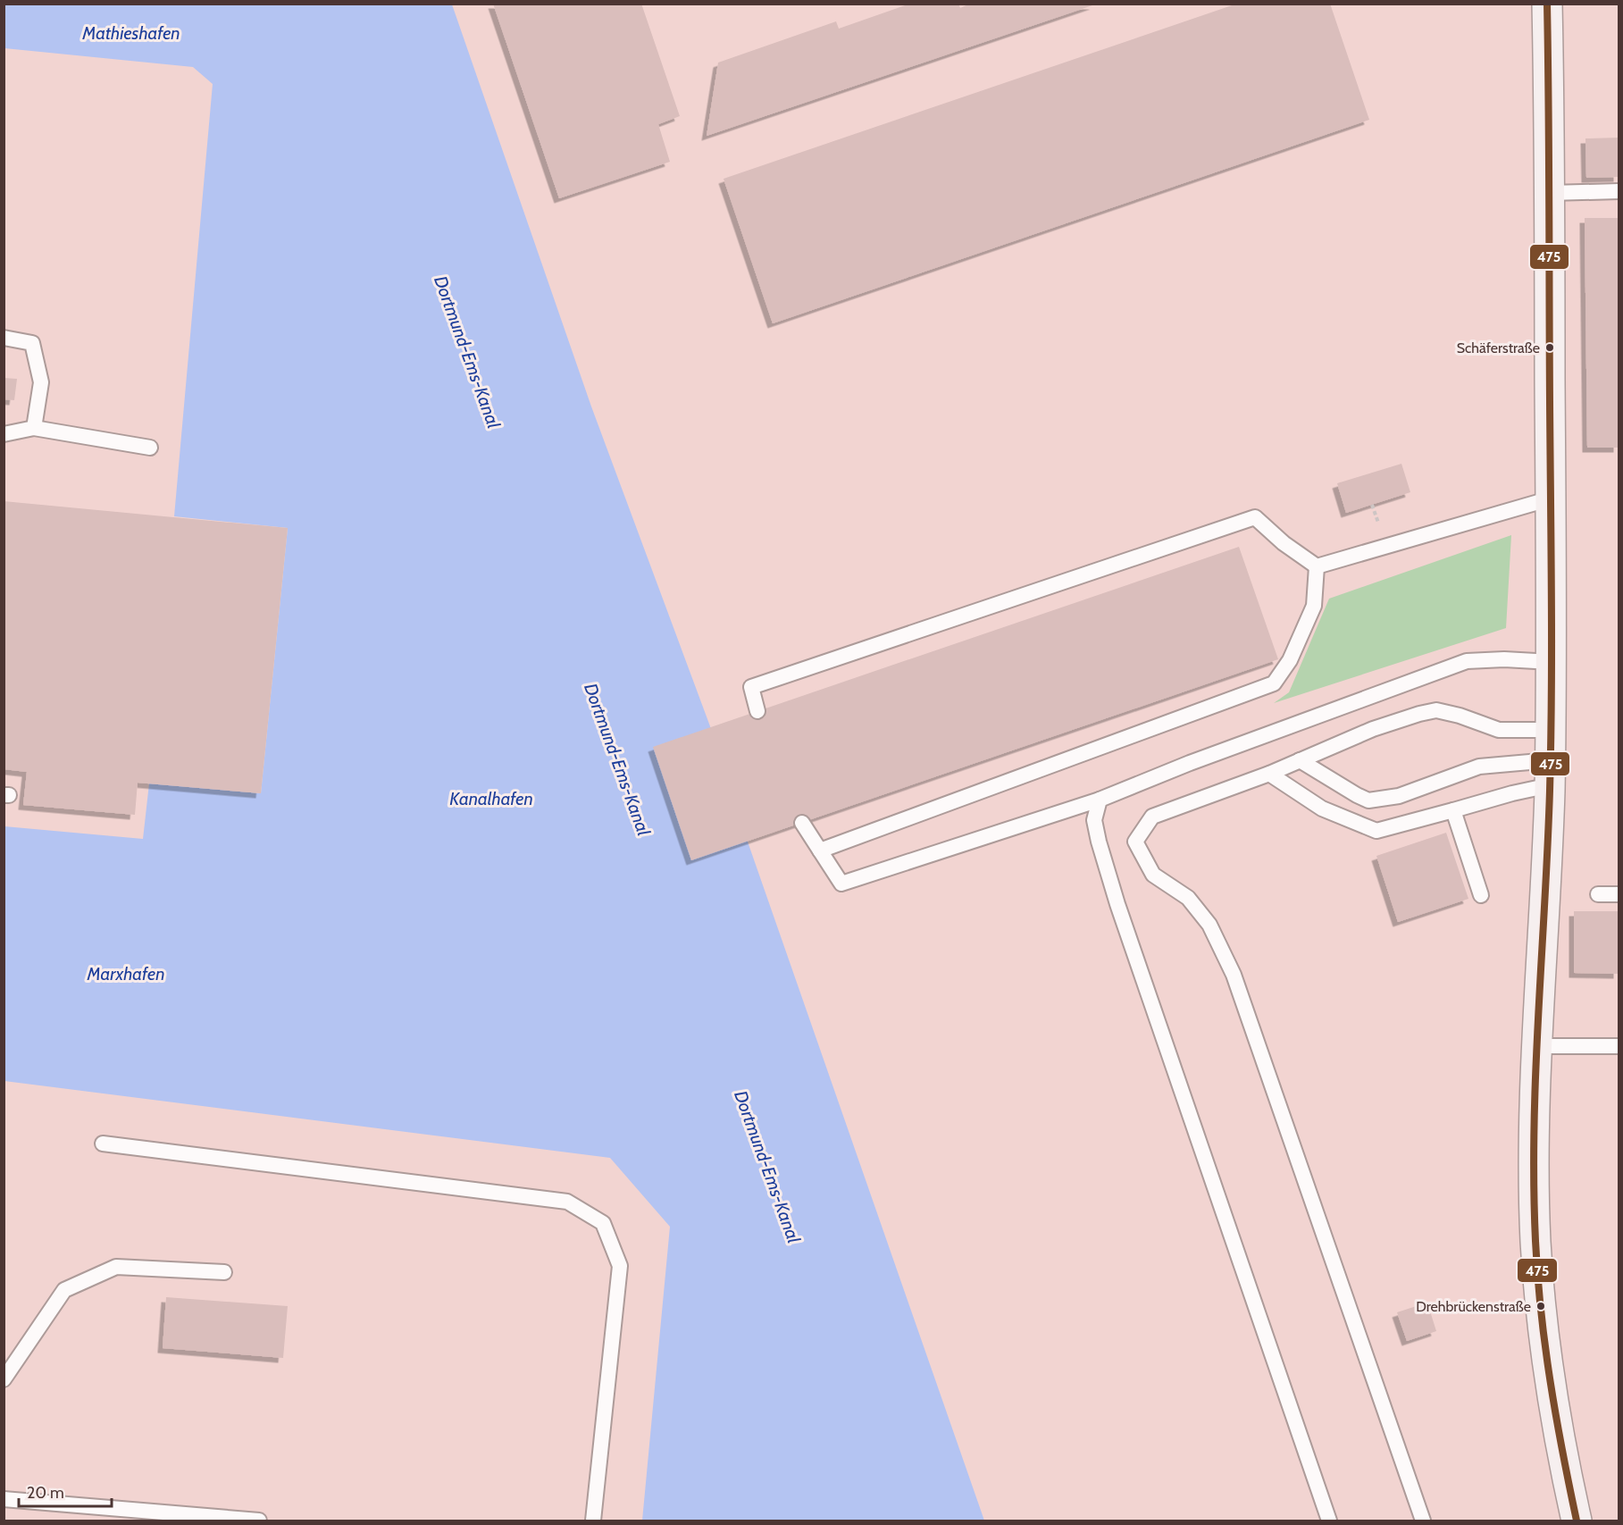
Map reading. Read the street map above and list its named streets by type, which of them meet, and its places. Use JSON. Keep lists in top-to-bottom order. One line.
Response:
{"water":["Mathieshafen","Dortmund-Ems-Kanal","Kanalhafen","Marxhafen"],"places":["Schäferstraße","Drehbrückenstraße"],"lines":["transit line 475"],"scale_bar":"20 m"}
